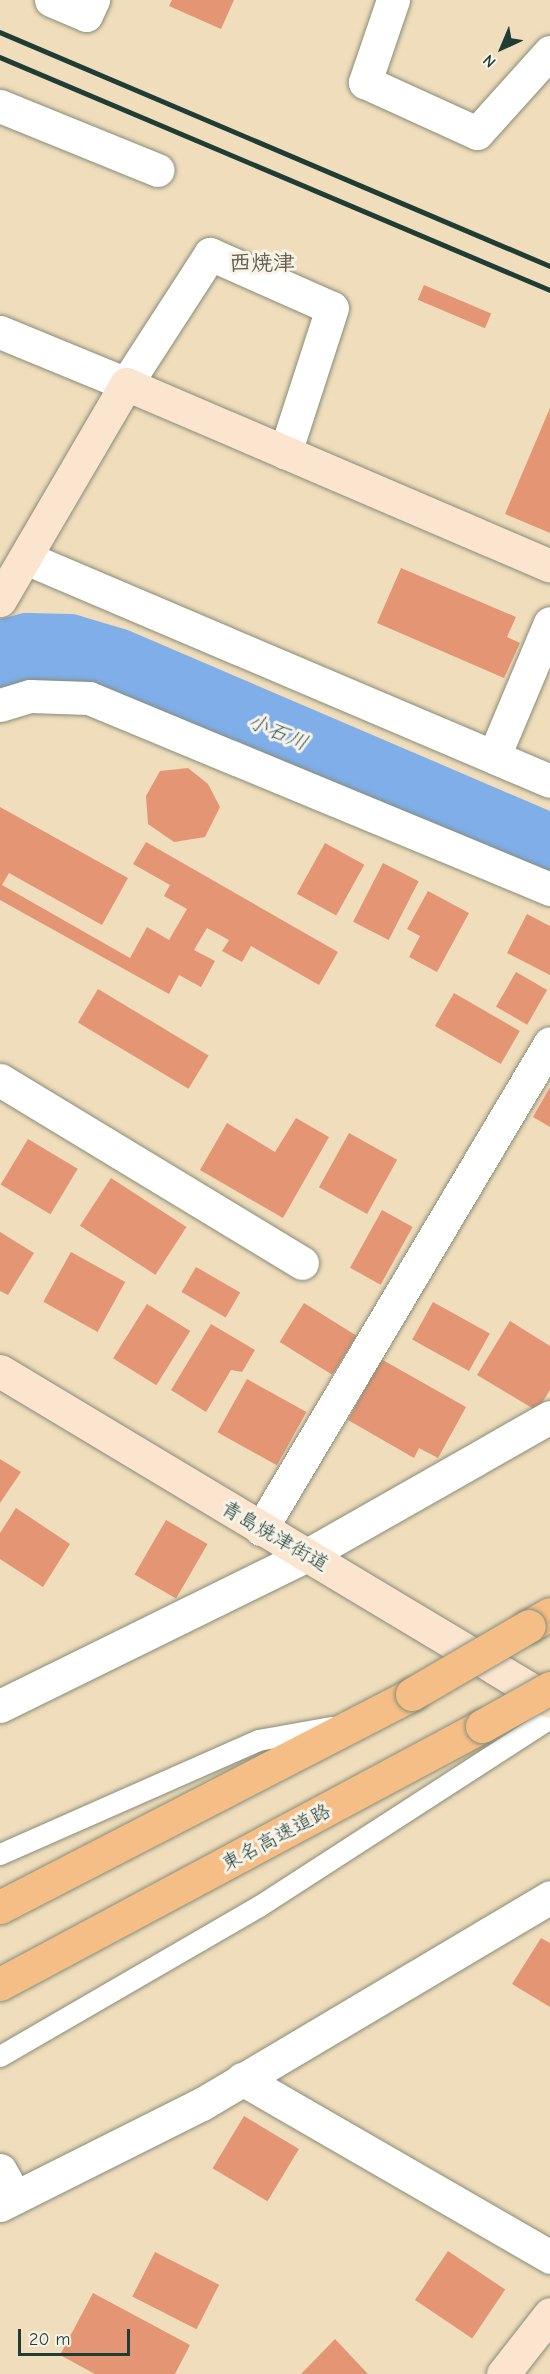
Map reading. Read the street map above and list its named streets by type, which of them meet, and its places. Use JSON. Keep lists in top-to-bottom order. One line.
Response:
{"streets":{"highway":["東名高速道路"],"street":["青島焼津街道"]},"districts":["西焼津"],"water":["小石川"],"scale_bar":"20 m","north":"bottom left"}
